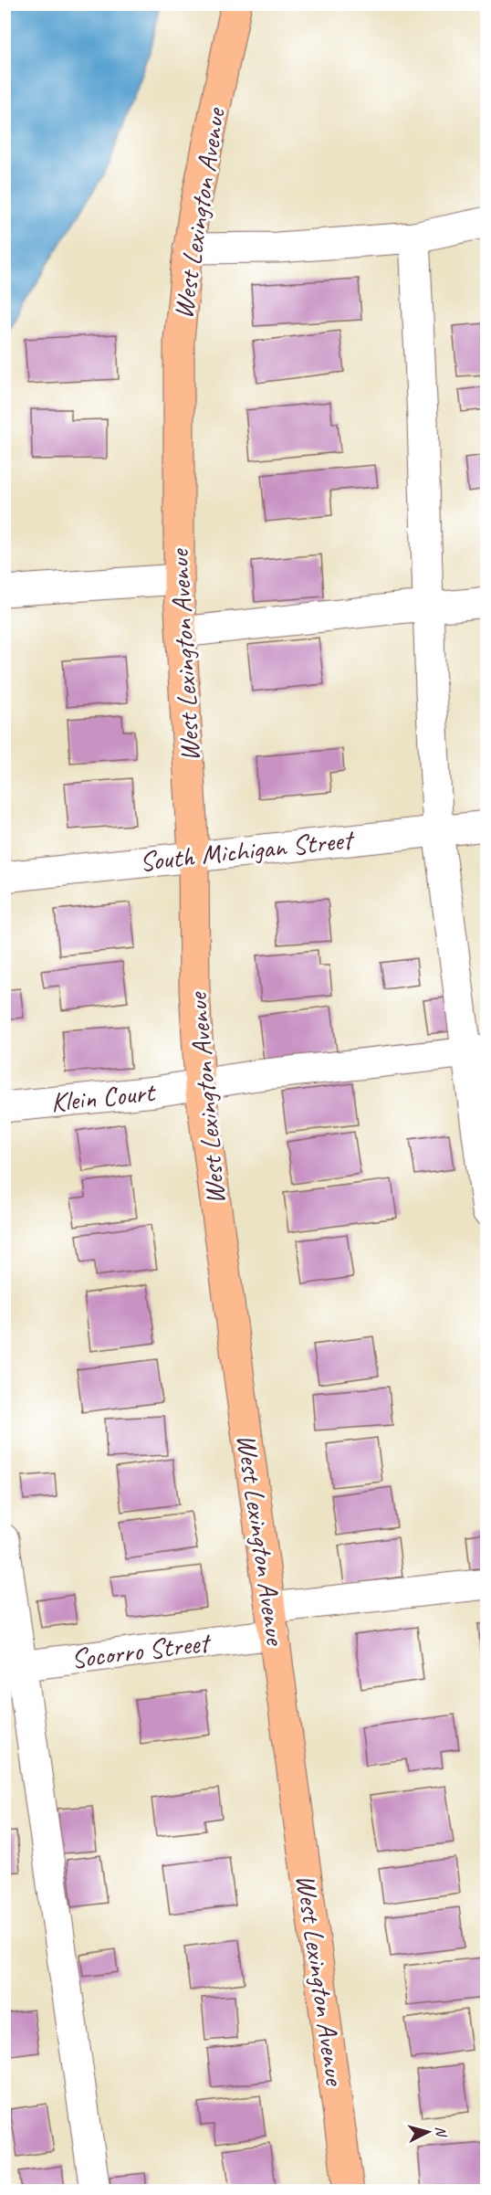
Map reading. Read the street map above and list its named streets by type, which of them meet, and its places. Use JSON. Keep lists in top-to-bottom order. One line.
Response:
{"streets":{"main road":["West Lexington Avenue"],"street":["South Michigan Street","Klein Court","Socorro Street"]},"crossings":[["West Lexington Avenue","South Michigan Street"],["West Lexington Avenue","Klein Court"],["West Lexington Avenue","Socorro Street"]],"north":"right"}
